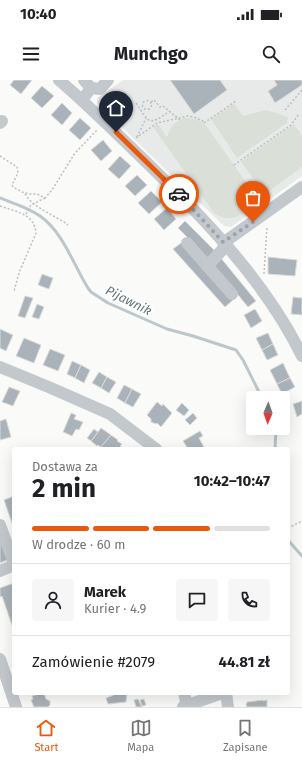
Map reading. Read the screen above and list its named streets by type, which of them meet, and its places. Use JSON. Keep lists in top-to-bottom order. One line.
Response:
{"water":["Pijawnik"],"north":"bottom","page":{"status":"10:40","header":"Munchgo","heading":["2 min","Dostawa za","10:42–10:47"],"panel":["Marek","Kurier · 4.9","Zamówienie #2079","44.81 zł"],"bar":"W drodze · 60 m","tabs":["Start","Mapa","Zapisane"]}}
